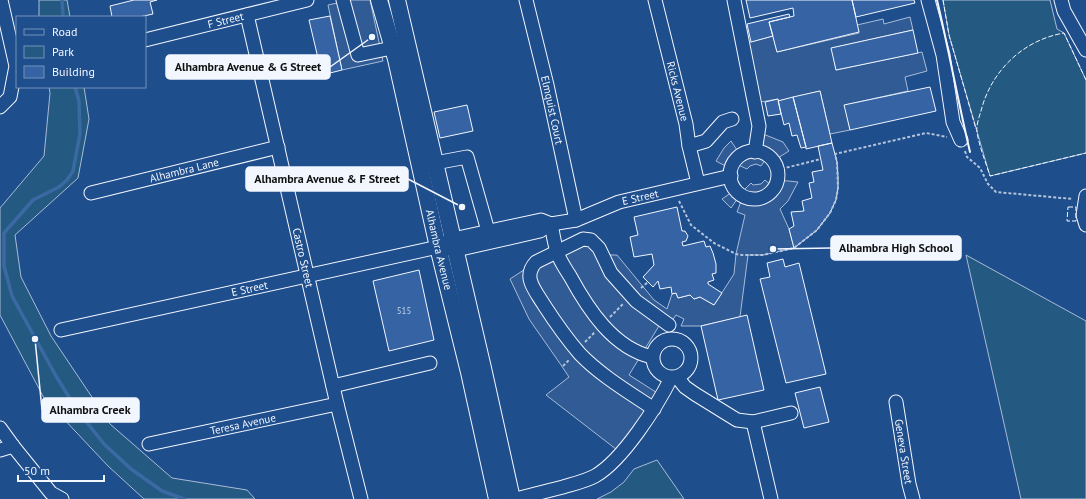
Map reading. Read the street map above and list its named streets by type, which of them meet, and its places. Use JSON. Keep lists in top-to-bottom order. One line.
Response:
{"streets":{"main road":["Alhambra Avenue"],"street":["F Street","Ricks Avenue","Elmquist Court","Alhambra Lane","E Street","Castro Street","Teresa Avenue","Geneva Street"]},"crossings":[["F Street","Castro Street"],["Ricks Avenue","E Street"],["Elmquist Court","E Street"],["Alhambra Lane","Castro Street"],["E Street","Alhambra Avenue"],["E Street","Castro Street"],["Castro Street","Teresa Avenue"]],"places":["Alhambra Avenue & G Street","Alhambra Avenue & F Street","Alhambra High School","Alhambra Creek"],"house_numbers":["515"],"legend":["Road","Park","Building"],"scale_bar":"50 m"}
